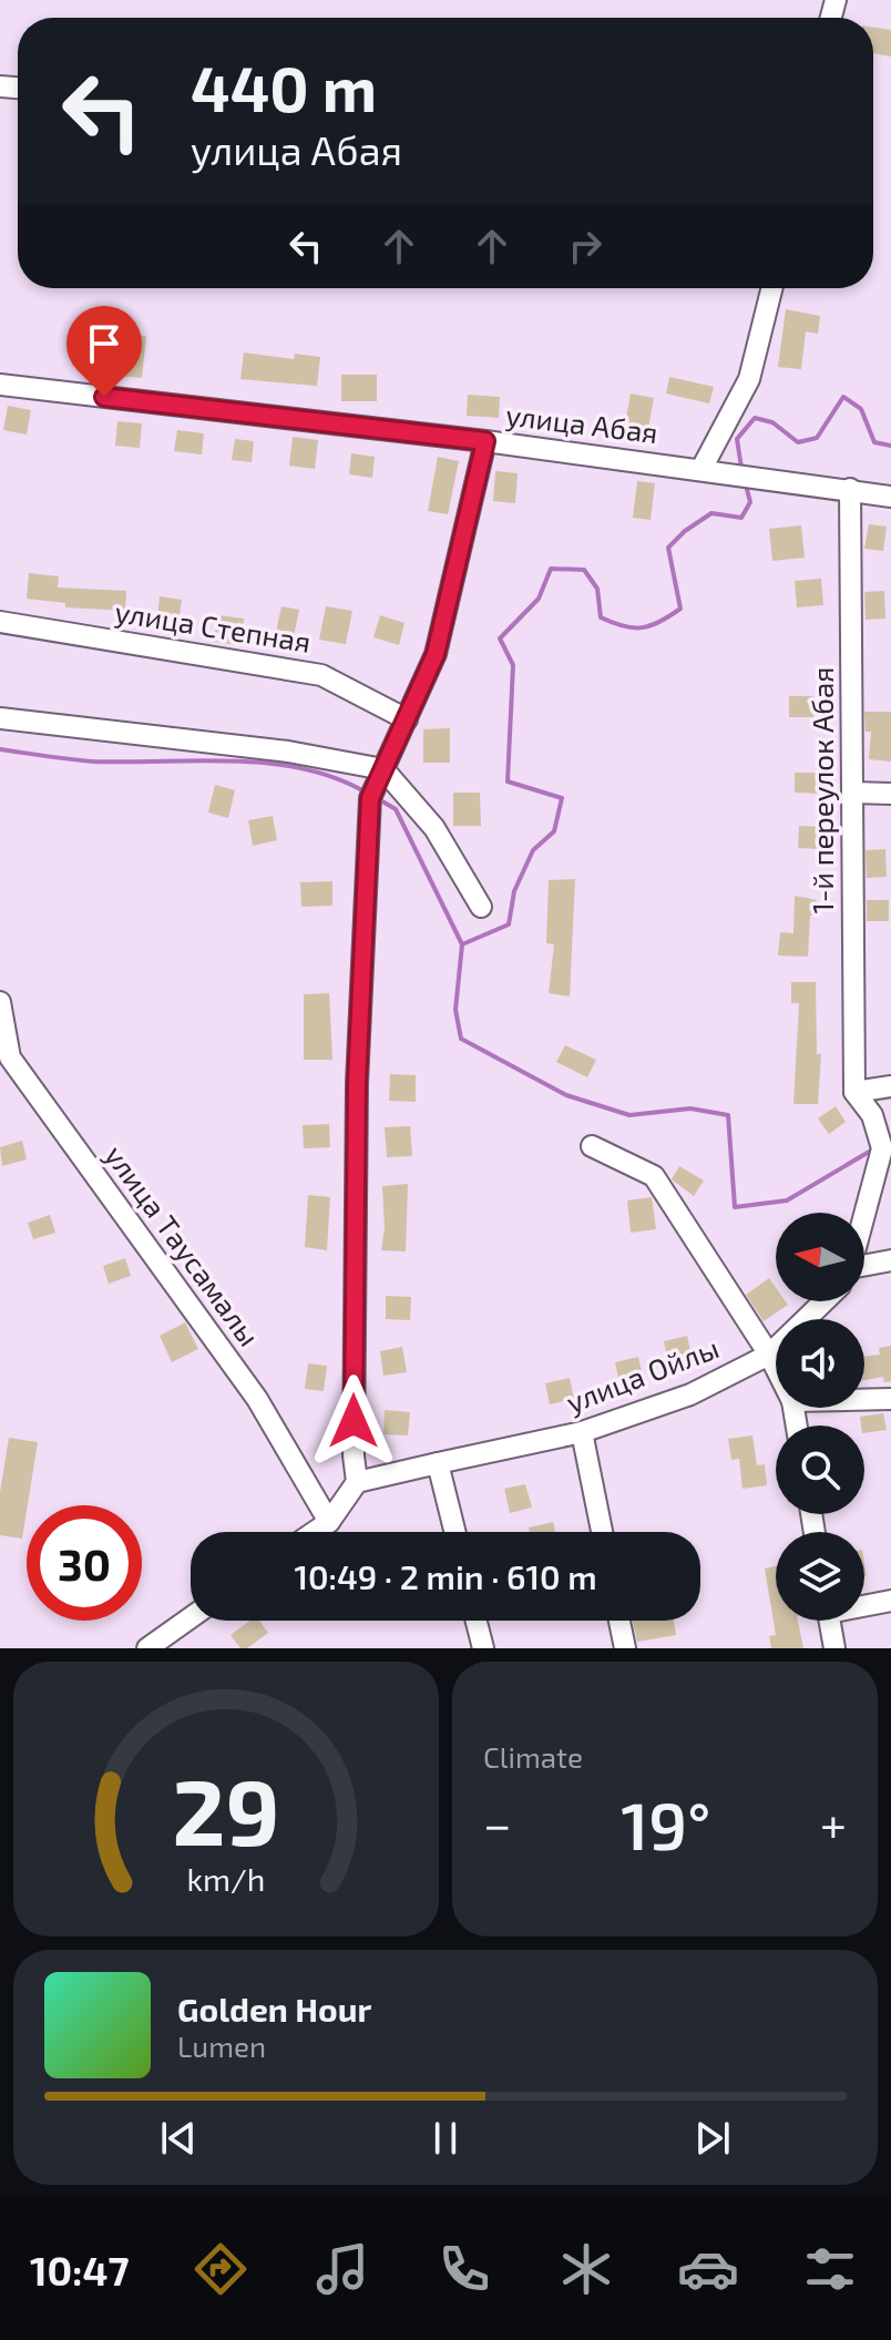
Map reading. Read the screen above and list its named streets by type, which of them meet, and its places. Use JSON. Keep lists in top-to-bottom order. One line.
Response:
{"streets":{"street":["улица Абая","улица Степная","1-й переулок Абая","улица Таусамалы","улица Ойлы"]},"crossings":[["улица Абая","1-й переулок Абая"]],"north":"left","page":{"turn":["440 m","улица Абая"],"limit":"30","trip":"10:49 · 2 min · 610 m","tile":"Climate","heat":["−","19°","+"],"song":["Golden Hour","Lumen"],"tabs":"10:47","gauge":["29","km/h"]}}
